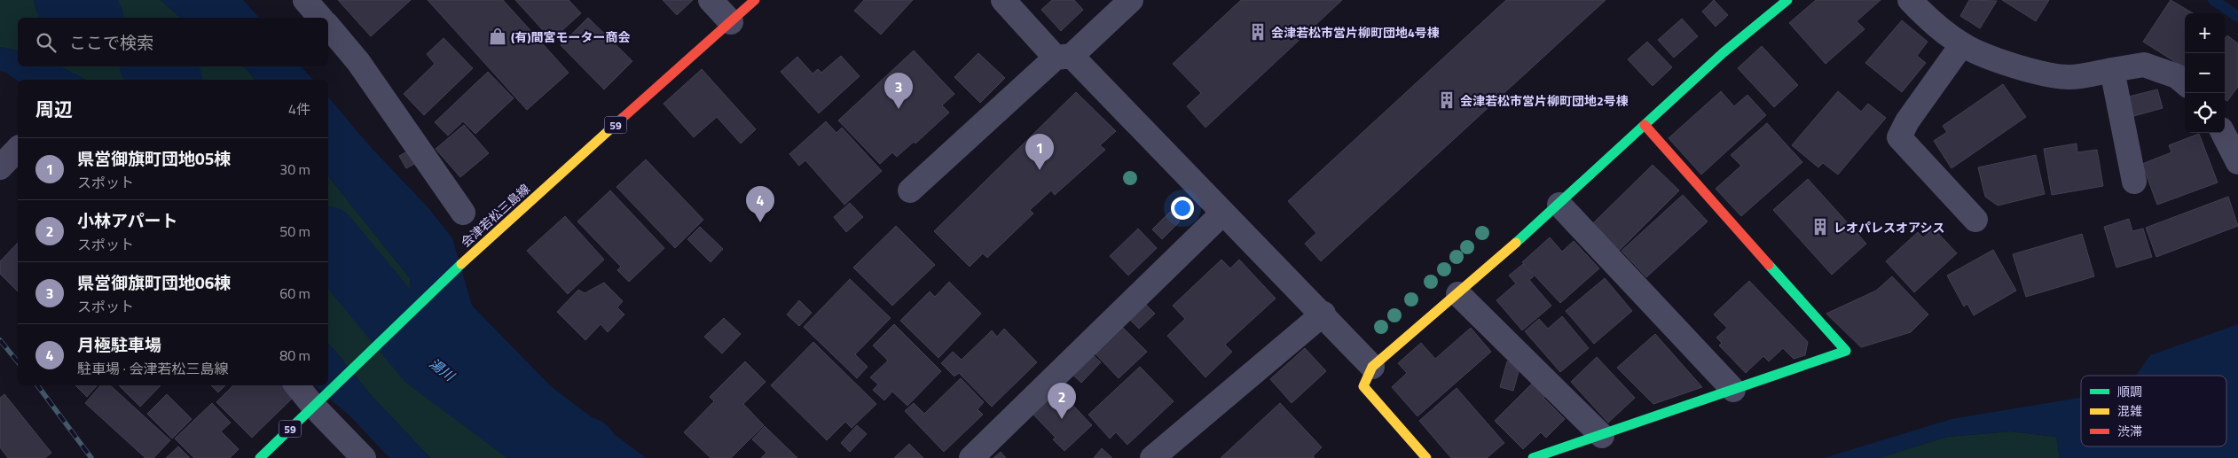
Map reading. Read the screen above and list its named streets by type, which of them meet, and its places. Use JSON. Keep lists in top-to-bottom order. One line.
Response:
{"streets":{"street":["59","会津若松三島線"]},"water":["湯川"],"places":{"building":["会津若松市営片柳町団地4号棟","会津若松市営片柳町団地2号棟","レオパレスオアシス"],"shop":["(有)間宮モーター商会"]},"legend":["順調","混雑","渋滞"],"page":{"map_buttons":["+","−"],"search":"ここで検索","pins":["3","1","4","2"],"heading":["周辺","4件"],"list":[{"mark":"1","name":"県営御旗町団地05棟","note":"スポット","value":"30 m"},{"mark":"2","name":"小林アパート","note":"スポット","value":"50 m"},{"mark":"3","name":"県営御旗町団地06棟","note":"スポット","value":"60 m"},{"mark":"4","name":"月極駐車場","note":"駐車場 · 会津若松三島線","value":"80 m"}]}}
